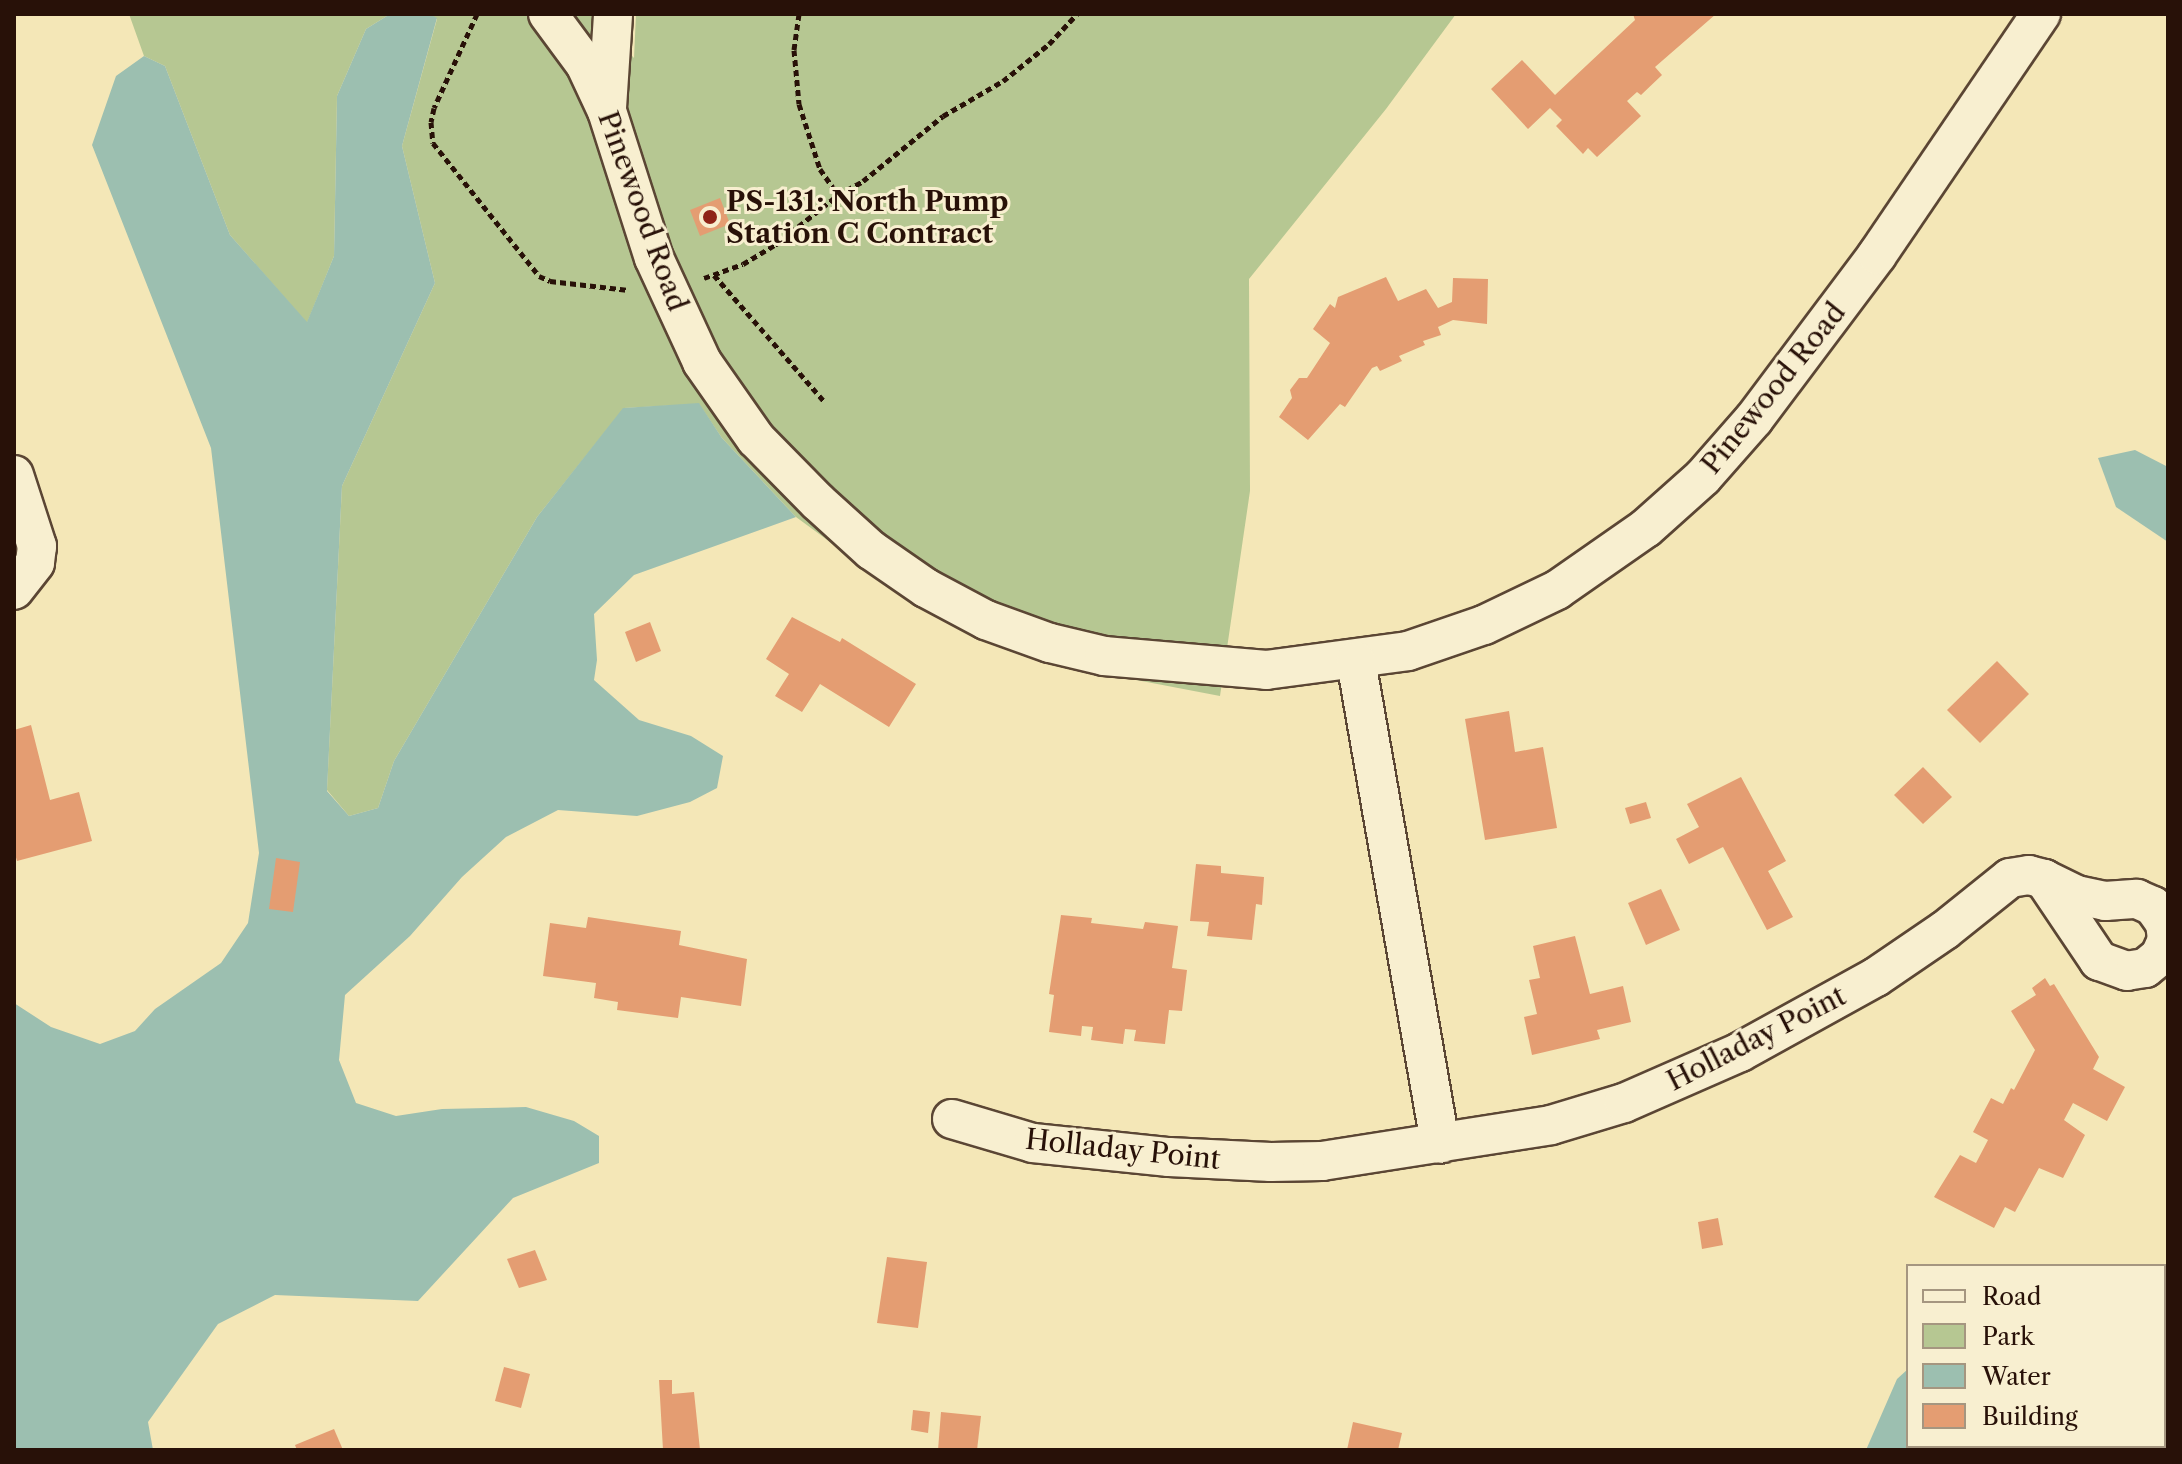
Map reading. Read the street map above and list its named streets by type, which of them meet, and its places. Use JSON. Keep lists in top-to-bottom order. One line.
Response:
{"streets":{"street":["Pinewood Road","Holladay Point"]},"places":["PS-131: North Pump Station C Contract"],"legend":["Road","Park","Water","Building"]}
